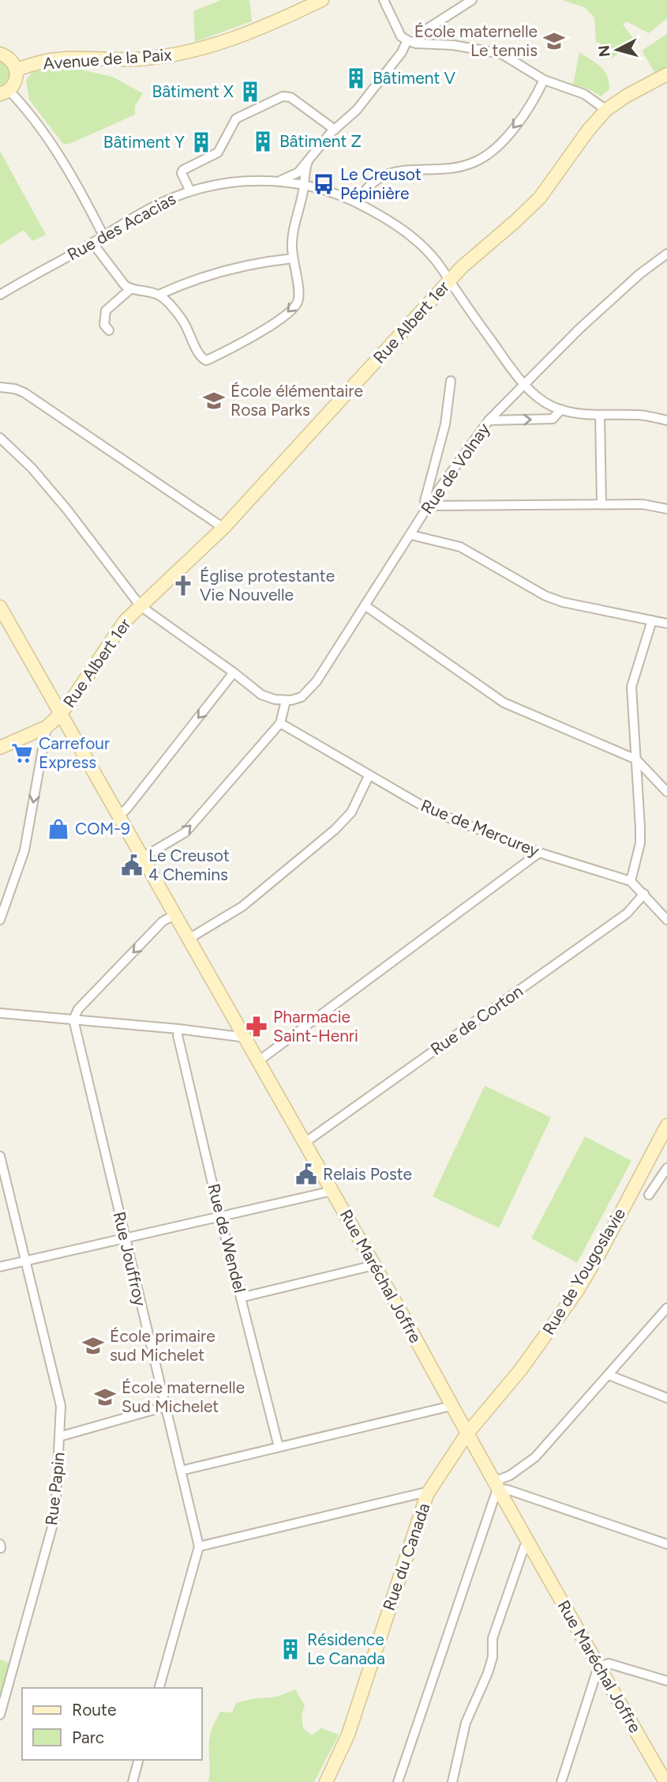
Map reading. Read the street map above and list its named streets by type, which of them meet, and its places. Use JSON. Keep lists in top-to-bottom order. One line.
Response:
{"streets":{"main road":["Avenue de la Paix","Rue Albert 1er","Rue de Yougoslavie","Rue Maréchal Joffre","Rue du Canada"],"street":["Rue des Acacias","Rue de Volnay","Rue de Mercurey","Rue de Corton","Rue de Wendel","Rue Jouffroy","Rue Papin"]},"crossings":[["Rue des Acacias","Rue Albert 1er"],["Rue des Acacias","Rue de Volnay"],["Rue Albert 1er","Rue Maréchal Joffre"],["Rue de Corton","Rue Maréchal Joffre"],["Rue de Yougoslavie","Rue Maréchal Joffre"],["Rue de Yougoslavie","Rue du Canada"],["Rue Maréchal Joffre","Rue du Canada"]],"places":{"school or university":["École maternelle Le tennis","École élémentaire Rosa Parks","École primaire sud Michelet","École maternelle Sud Michelet"],"building":["Bâtiment V","Bâtiment X","Bâtiment Z","Bâtiment Y","Résidence Le Canada"],"bus stop":["Le Creusot Pépinière"],"church":["Église protestante Vie Nouvelle"],"supermarket":["Carrefour Express"],"shop":["COM-9"],"public building":["Le Creusot 4 Chemins","Relais Poste"],"pharmacy":["Pharmacie Saint-Henri"]},"legend":["Route","Parc"],"north":"left"}
